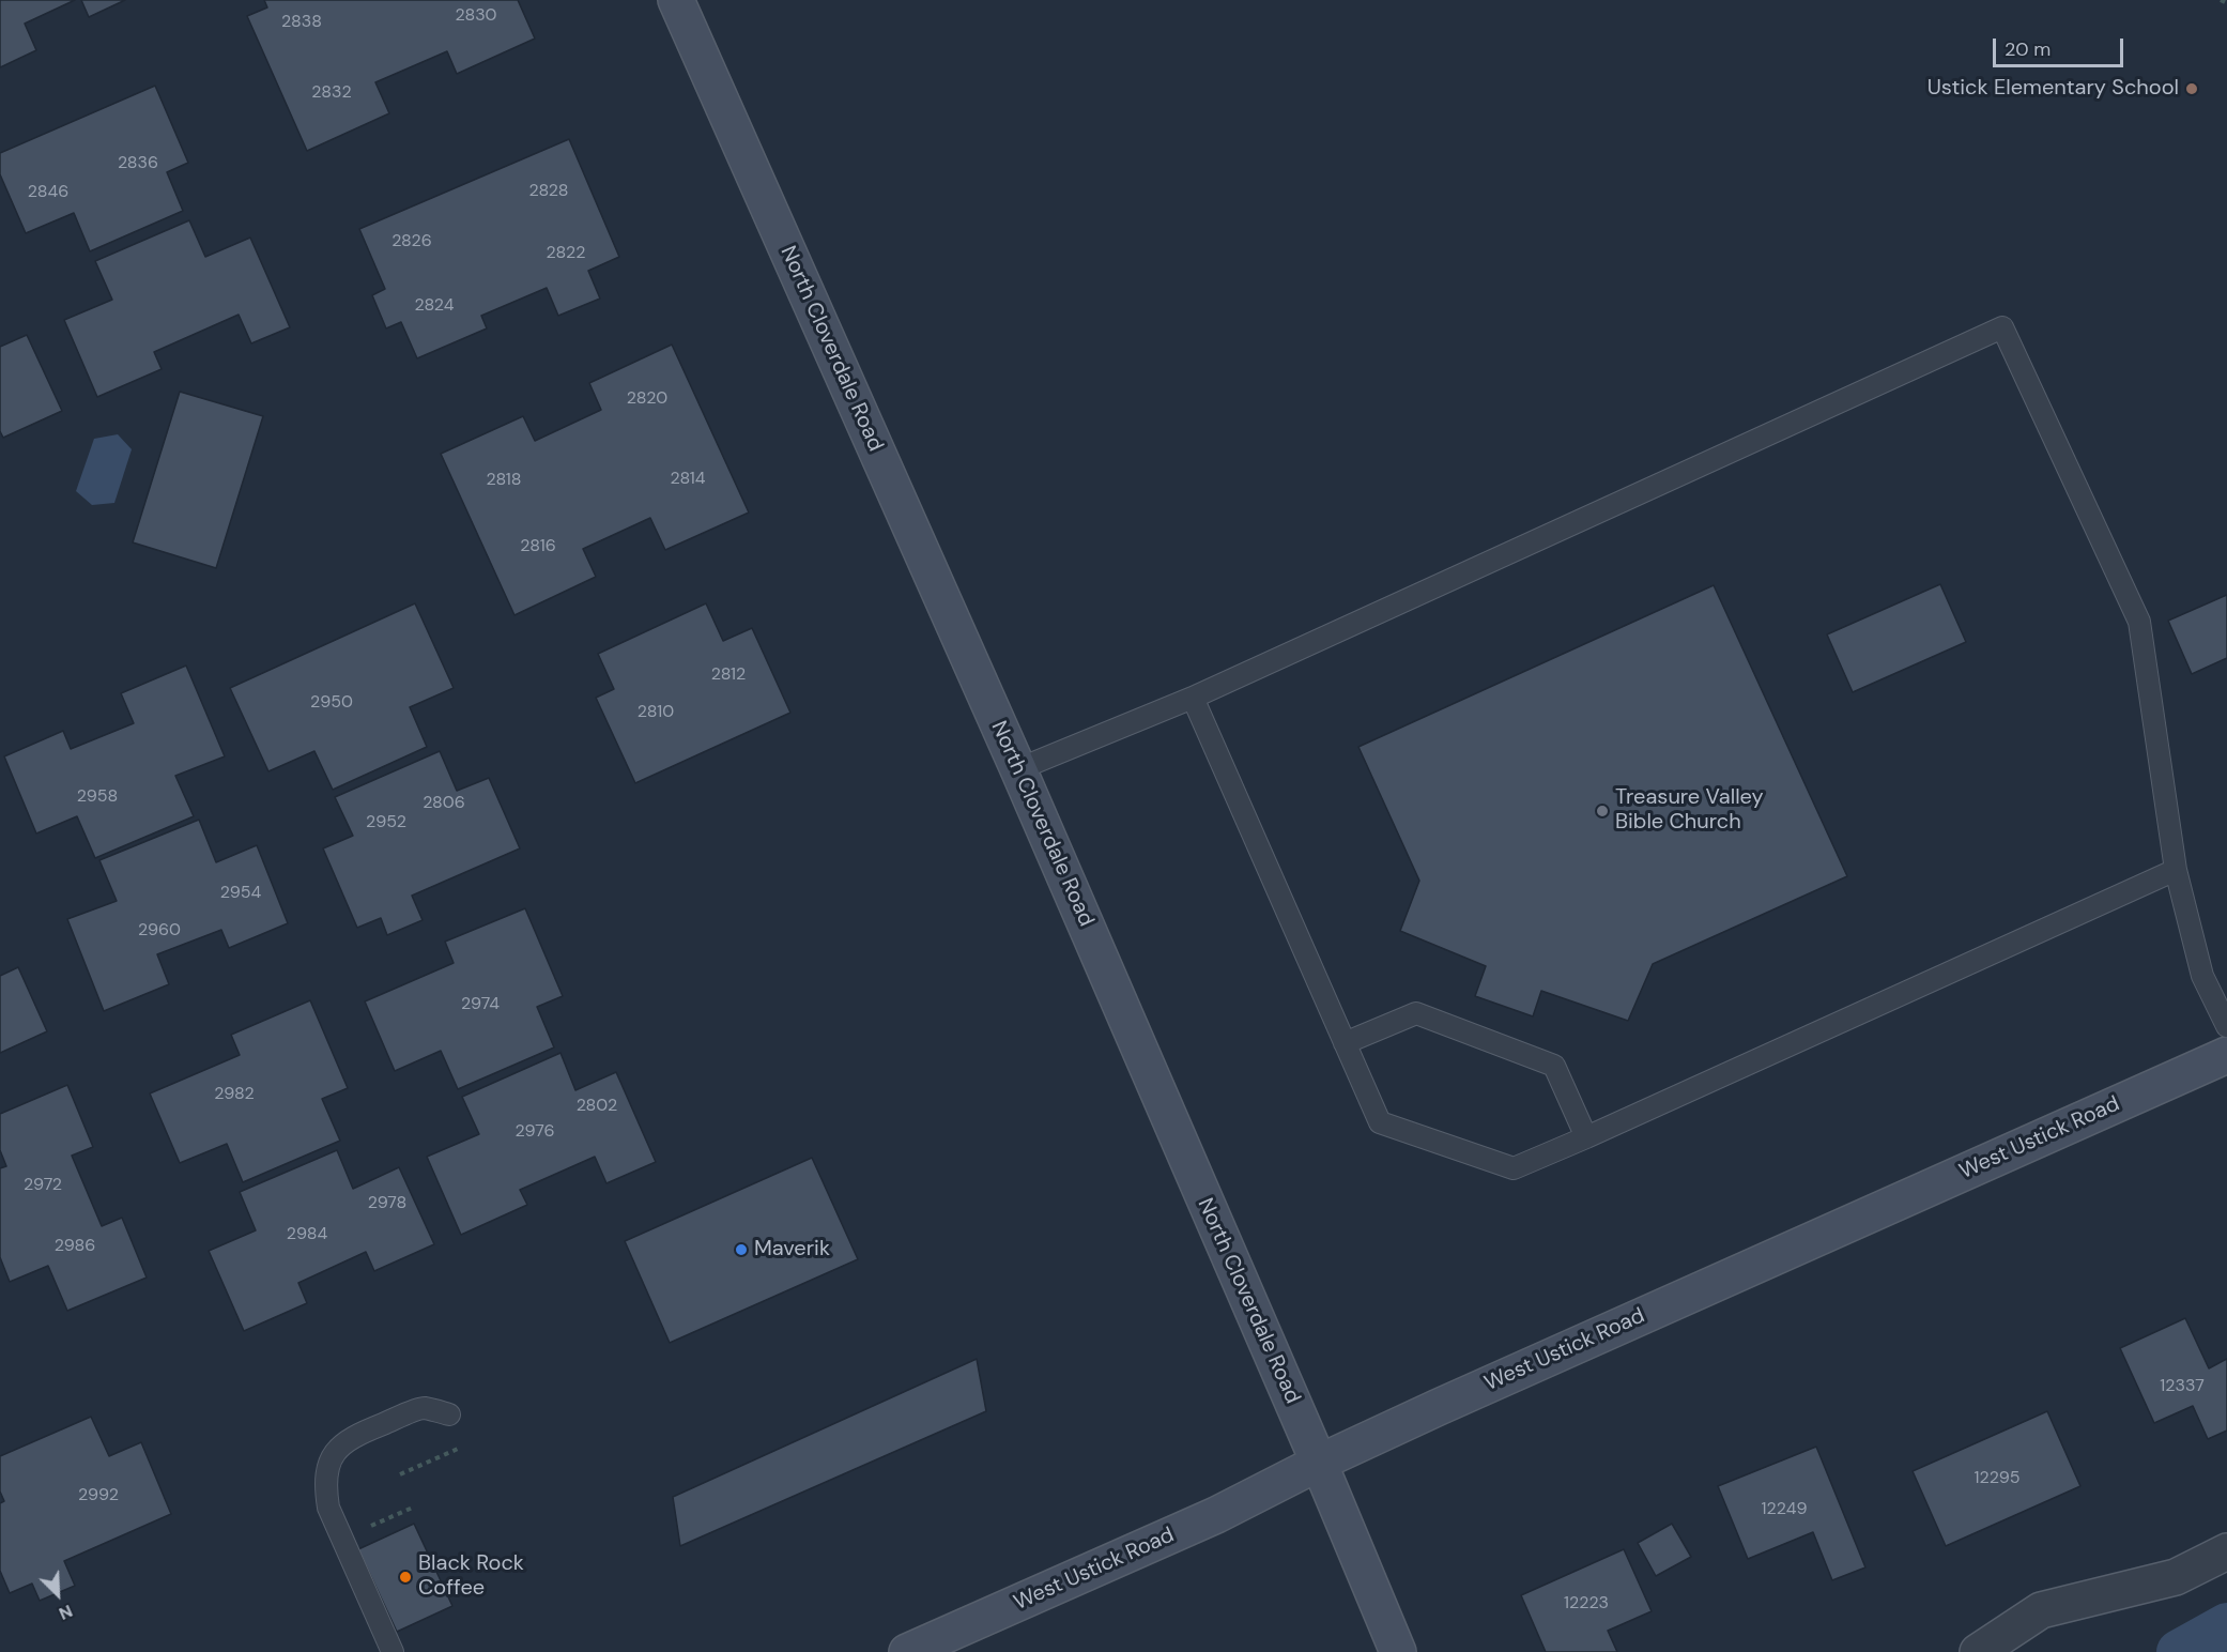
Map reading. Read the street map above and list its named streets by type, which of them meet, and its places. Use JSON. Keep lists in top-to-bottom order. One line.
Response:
{"streets":{"main road":["North Cloverdale Road","West Ustick Road"]},"crossings":[["North Cloverdale Road","West Ustick Road"]],"places":["Ustick Elementary School","Treasure Valley Bible Church","Maverik","Black Rock Coffee"],"house_numbers":["2830","2838","2832","2836","2828","2846","2826","2822","2824","2820","2814","2818","2816","2812","2950","2810","2958","2806","2952","2954","2960","2974","2982","2802","2976","2972","2978","2984","2986","12337","12295","2992","12249","12223"],"scale_bar":"20 m","north":"bottom right"}
